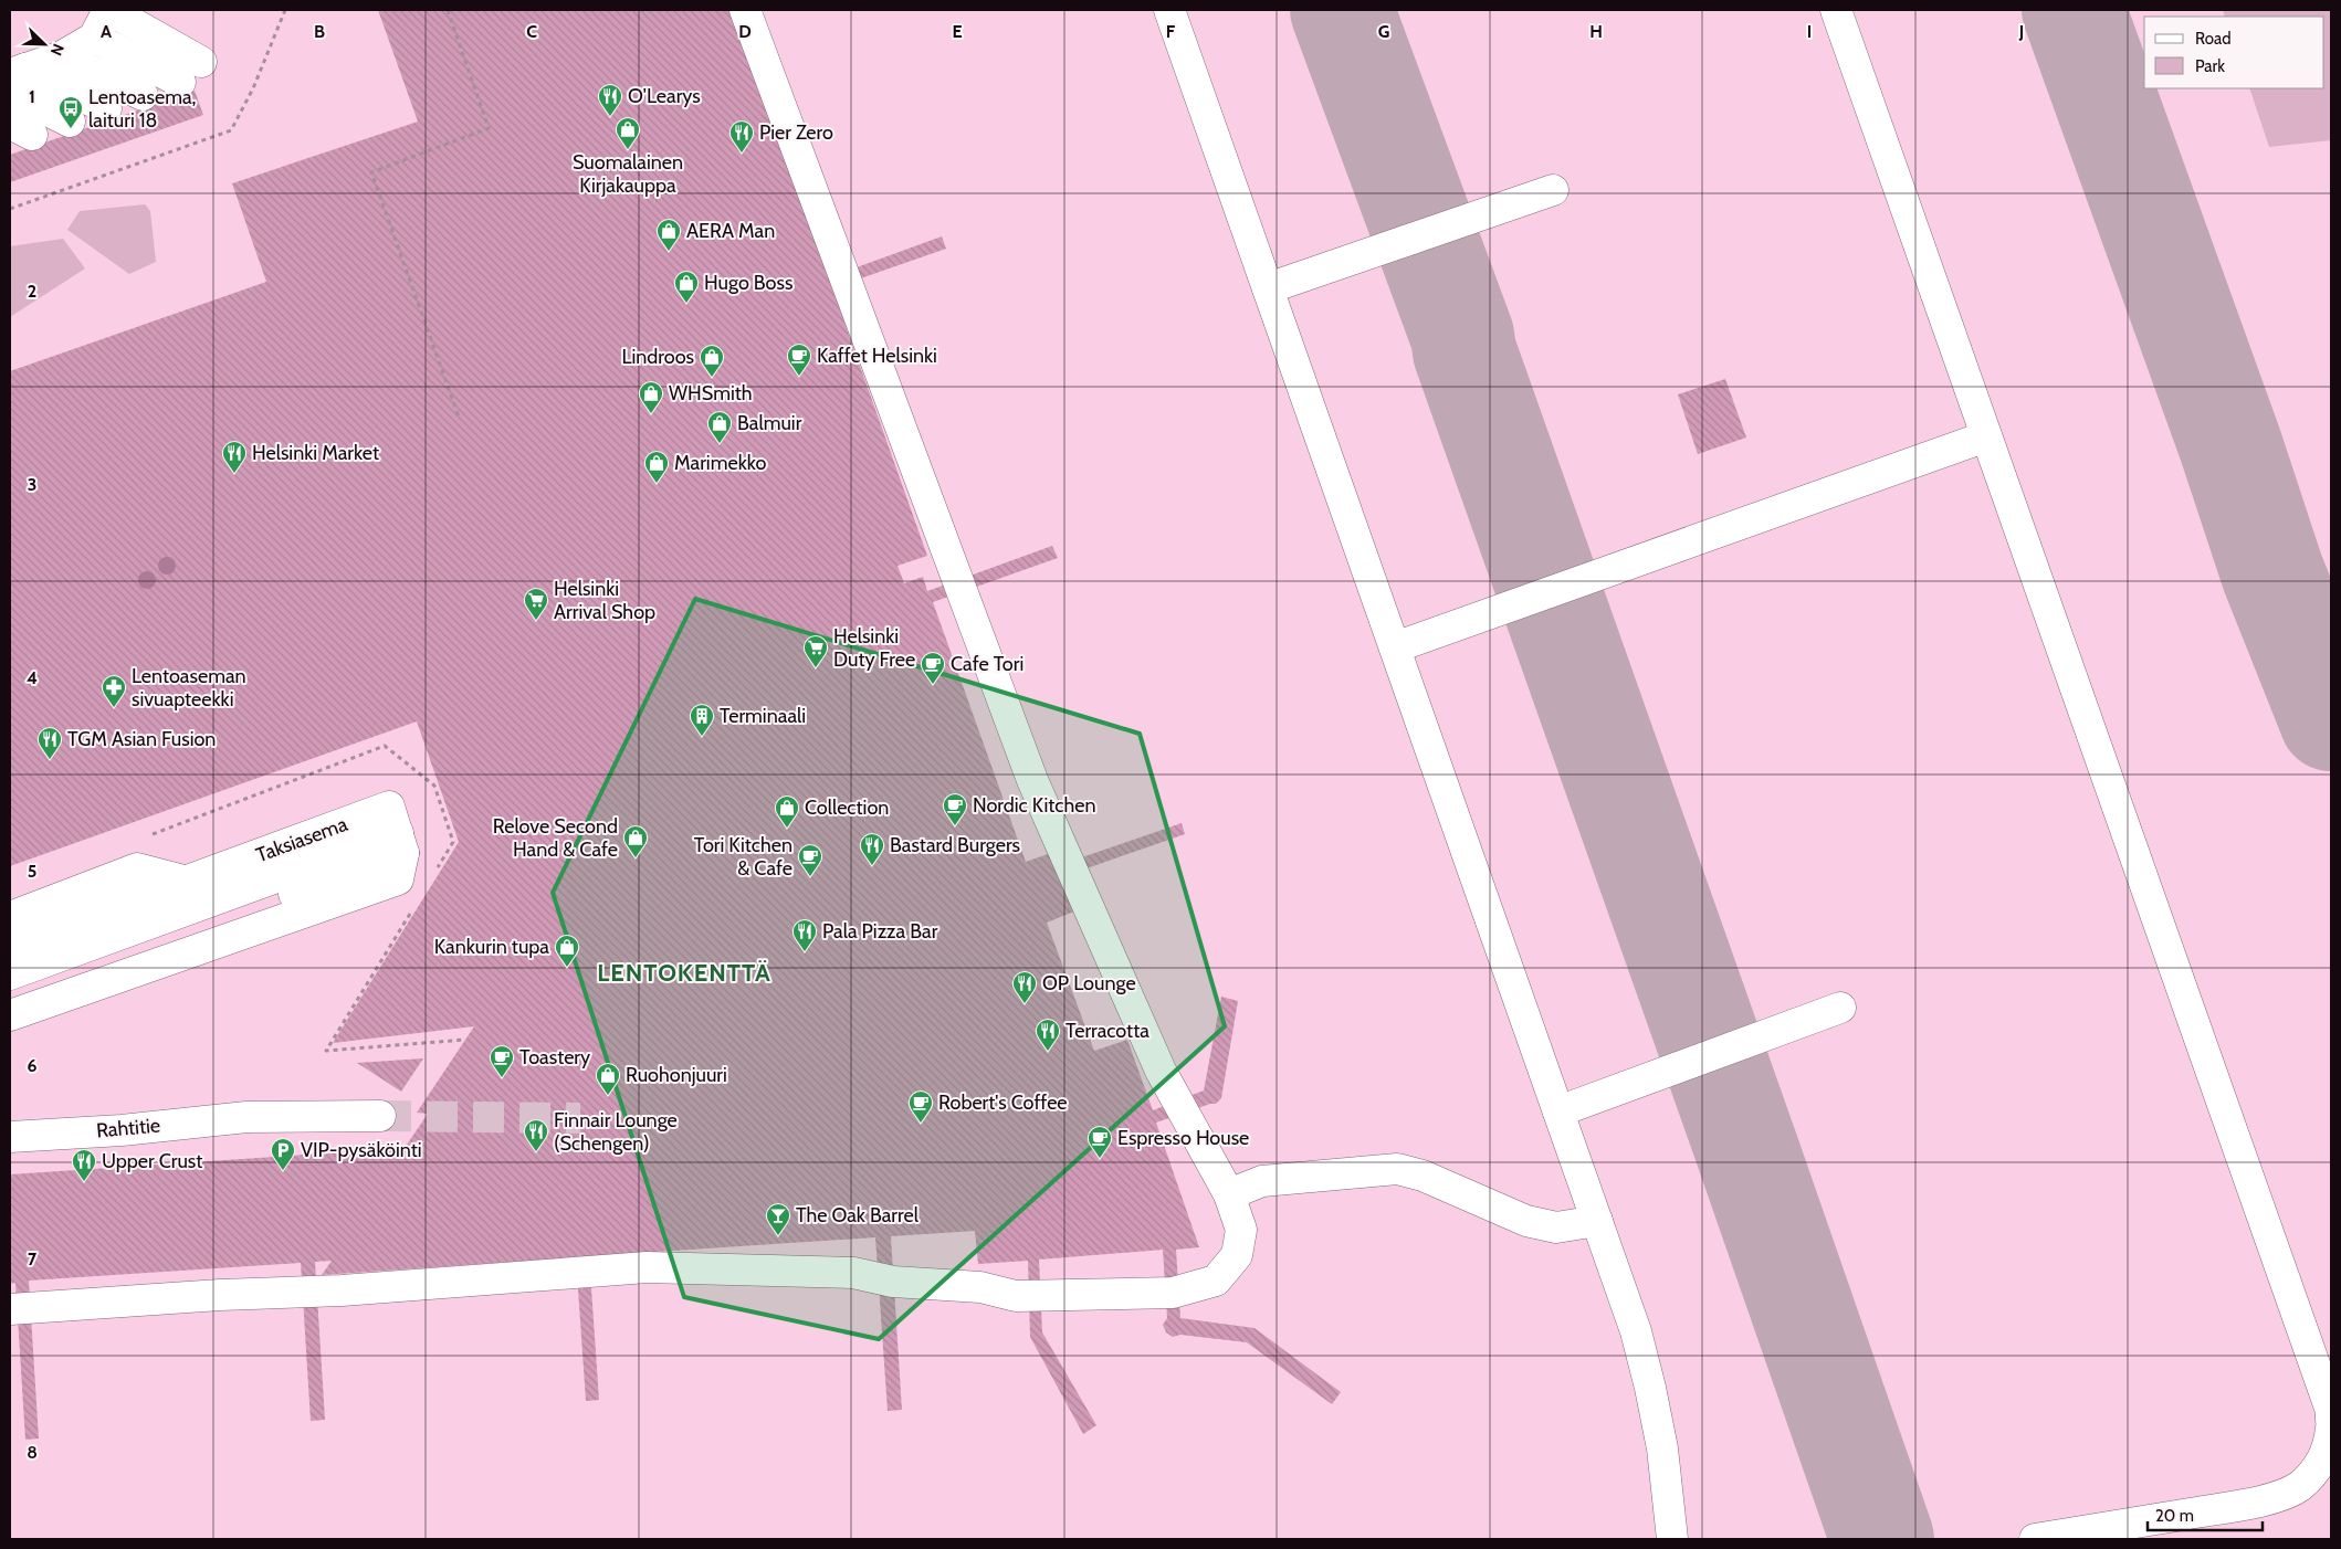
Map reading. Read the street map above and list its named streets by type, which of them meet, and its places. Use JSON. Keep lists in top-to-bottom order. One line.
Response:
{"streets":{"street":["Taksiasema","Rahtitie"]},"districts":["LENTOKENTTÄ"],"places":{"restaurant":["O'Learys","Pier Zero","Helsinki Market","TGM Asian Fusion","Bastard Burgers","Pala Pizza Bar","OP Lounge","Terracotta","Finnair Lounge (Schengen)","Upper Crust"],"bus stop":["Lentoasema, laituri 18"],"shop":["Suomalainen Kirjakauppa","AERA Man","Hugo Boss","Lindroos","WHSmith","Balmuir","Marimekko","Collection","Relove Second Hand & Cafe","Kankurin tupa","Ruohonjuuri"],"cafe":["Kaffet Helsinki","Cafe Tori","Nordic Kitchen","Tori Kitchen & Cafe","Toastery","Robert's Coffee","Espresso House"],"supermarket":["Helsinki Arrival Shop","Helsinki Duty Free"],"pharmacy":["Lentoaseman sivuapteekki"],"building":["Terminaali"],"parking":["VIP-pysäköinti"],"bar":["The Oak Barrel"]},"legend":["Road","Park"],"scale_bar":"20 m","north":"bottom right","grid":{"columns":["A","B","C","D","E","F","G","H","I","J"],"rows":["1","2","3","4","5","6","7","8"]}}
